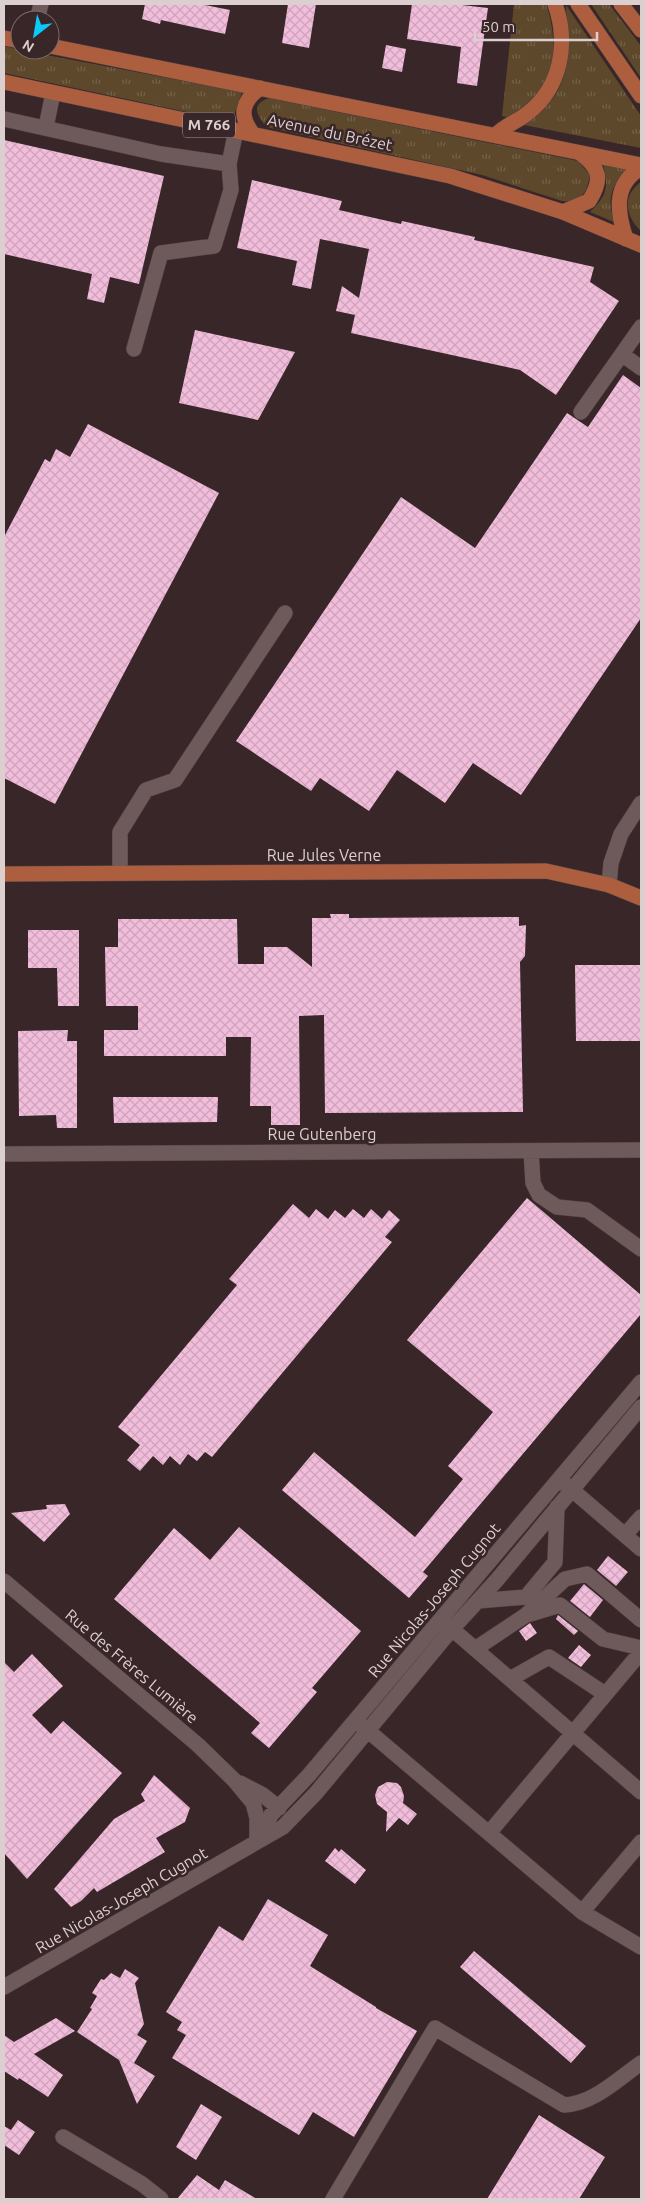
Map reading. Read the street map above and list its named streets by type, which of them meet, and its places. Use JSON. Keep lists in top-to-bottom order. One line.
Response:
{"streets":{"main road":["M 766","Avenue du Brézet","Rue Jules Verne"],"street":["Rue Gutenberg","Rue Nicolas-Joseph Cugnot","Rue des Frères Lumière"]},"crossings":[["Rue Nicolas-Joseph Cugnot","Rue des Frères Lumière"]],"scale_bar":"50 m","north":"bottom left"}
